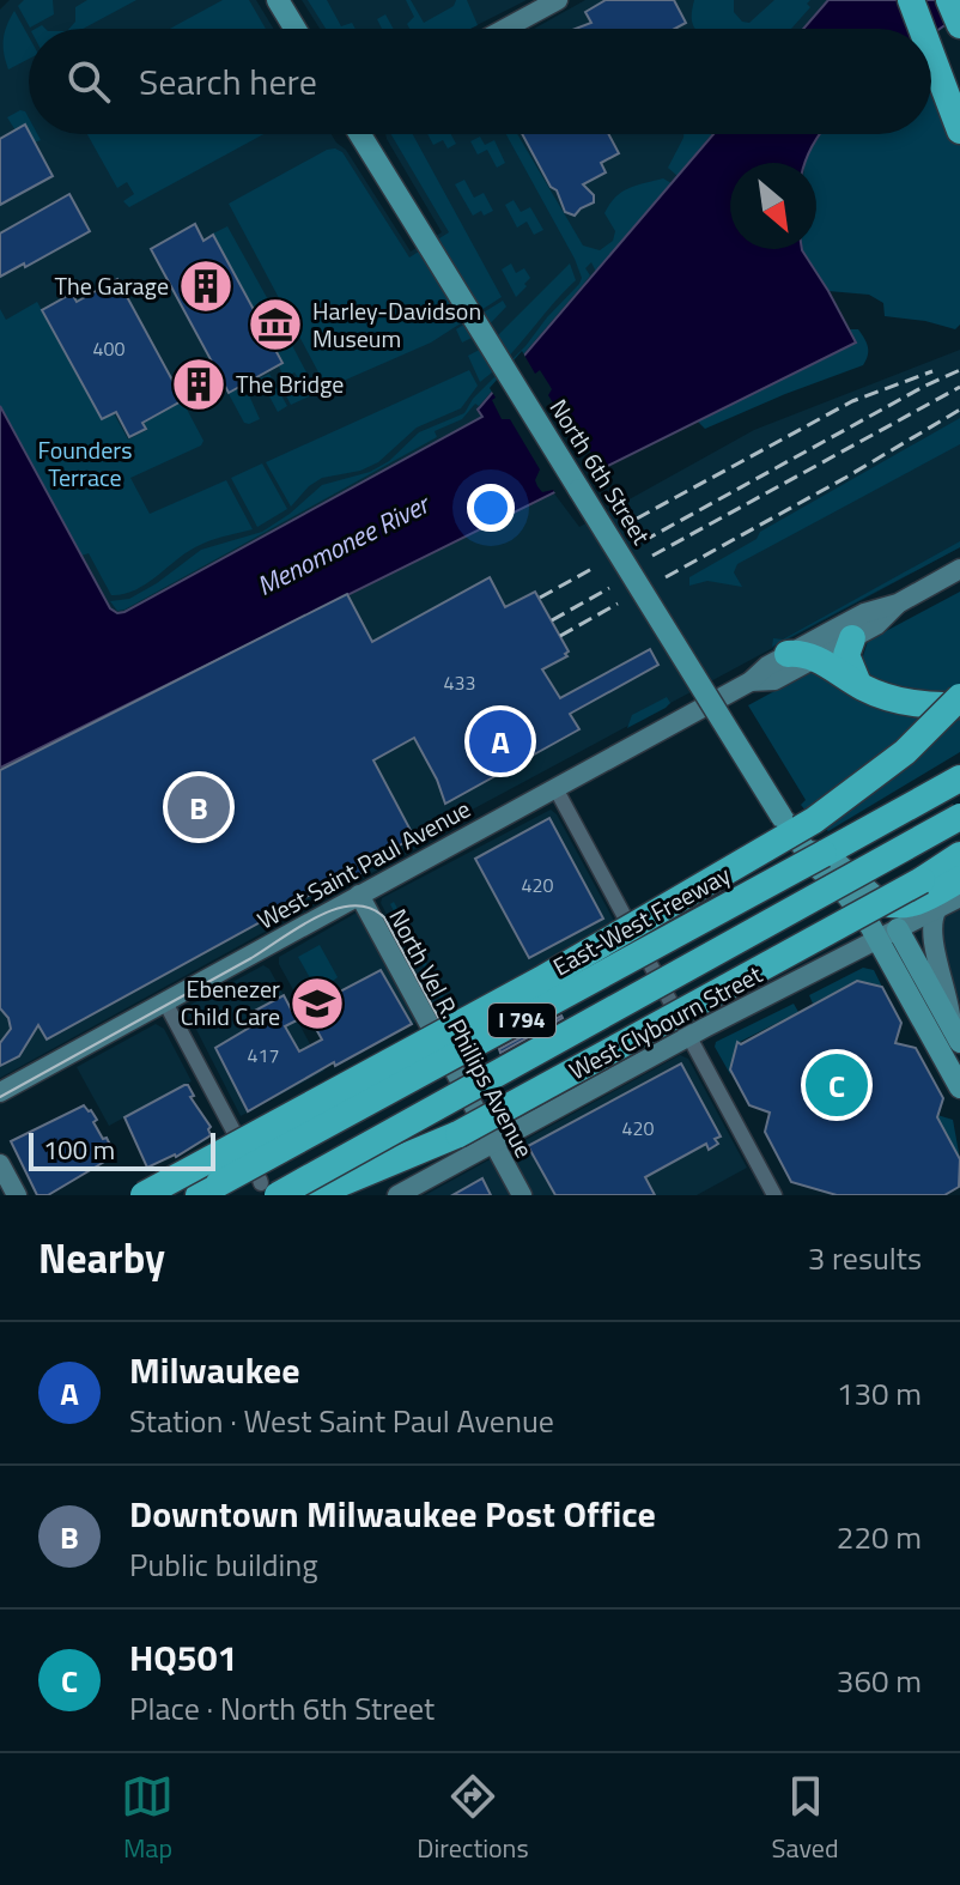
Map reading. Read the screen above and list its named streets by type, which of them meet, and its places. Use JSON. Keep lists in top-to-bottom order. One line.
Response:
{"streets":{"highway":["East-West Freeway","I 794"],"main road":["North 6th Street"],"street":["West Saint Paul Avenue","West Clybourn Street","North Vel R. Phillips Avenue"]},"crossings":[["North 6th Street","West Clybourn Street"],["West Saint Paul Avenue","North Vel R. Phillips Avenue"],["West Clybourn Street","North Vel R. Phillips Avenue"]],"water":["Menomonee River"],"parks":["Founders Terrace"],"places":{"building":["The Garage","The Bridge"],"museum":["Harley-Davidson Museum"],"school or university":["Ebenezer Child Care"]},"house_numbers":["400","433","420","417","420"],"scale_bar":"100 m","north":"bottom right","page":{"search":"Search here","pins":["A","B","C"],"scale":"100 m","heading":["Nearby","3 results"],"list":[{"mark":"A","name":"Milwaukee","note":"Station · West Saint Paul Avenue","value":"130 m"},{"mark":"B","name":"Downtown Milwaukee Post Office","note":"Public building","value":"220 m"},{"mark":"C","name":"HQ501","note":"Place · North 6th Street","value":"360 m"}],"nav":["Map","Directions","Saved"]}}
